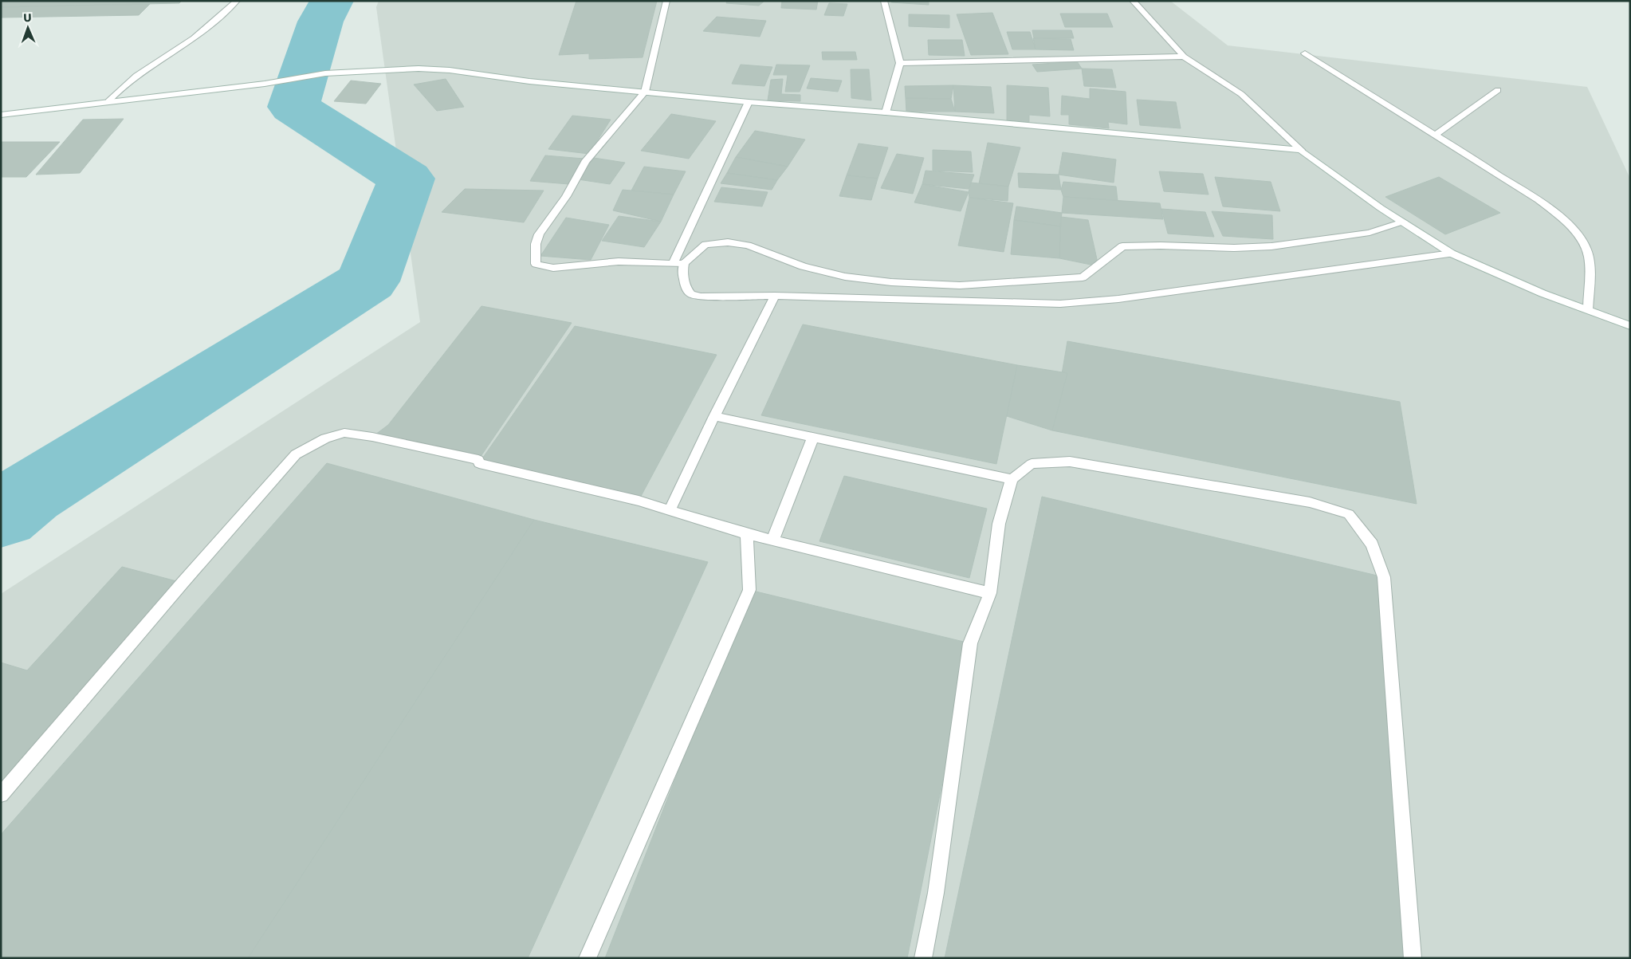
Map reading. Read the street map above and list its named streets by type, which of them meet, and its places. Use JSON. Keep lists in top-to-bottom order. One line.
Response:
{"north":"top"}
